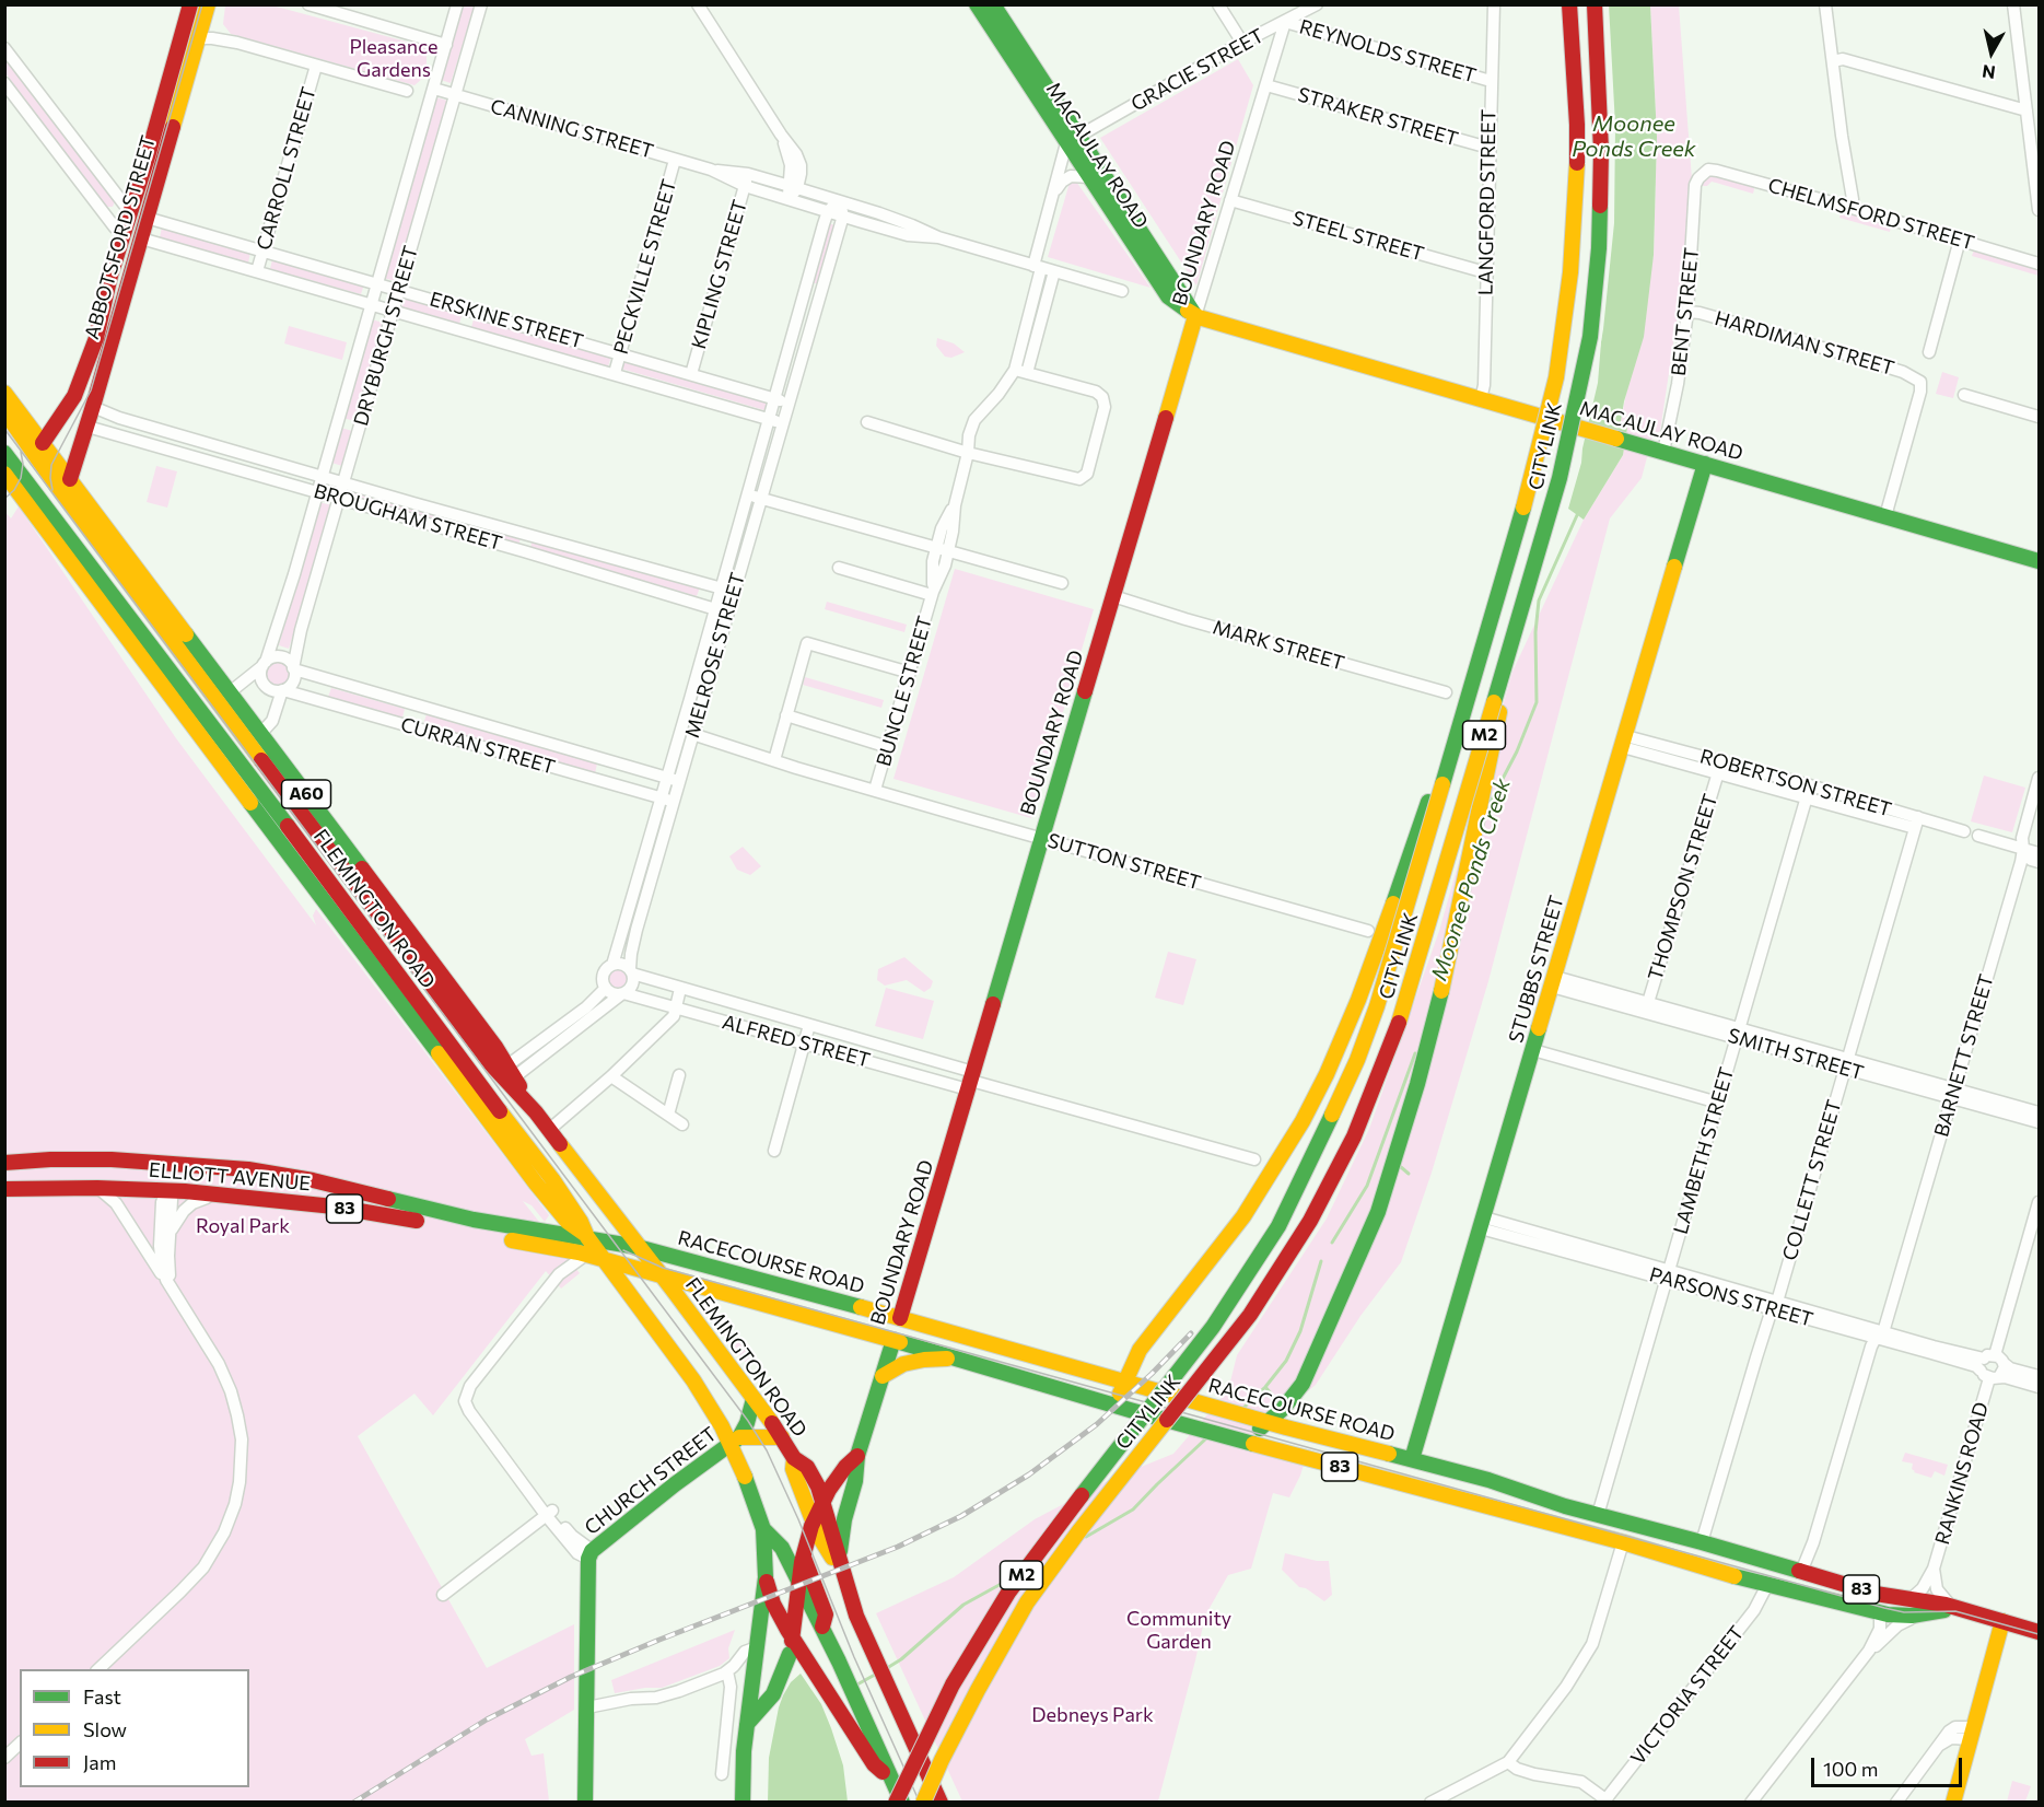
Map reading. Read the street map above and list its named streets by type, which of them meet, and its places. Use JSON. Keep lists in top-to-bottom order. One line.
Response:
{"streets":{"main road":["MACAULAY ROAD","BOUNDARY ROAD","ABBOTSFORD STREET","CITYLINK","M2","A60","FLEMINGTON ROAD","STUBBS STREET","ELLIOTT AVENUE","83","RACECOURSE ROAD","CHURCH STREET"],"street":["REYNOLDS STREET","GRACIE STREET","STRAKER STREET","CANNING STREET","CARROLL STREET","LANGFORD STREET","CHELMSFORD STREET","STEEL STREET","PECKVILLE STREET","KIPLING STREET","BENT STREET","ERSKINE STREET","DRYBURGH STREET","HARDIMAN STREET","BROUGHAM STREET","MARK STREET","MELROSE STREET","BUNCLE STREET","CURRAN STREET","ROBERTSON STREET","SUTTON STREET","THOMPSON STREET","ALFRED STREET","SMITH STREET","BARNETT STREET","LAMBETH STREET","COLLETT STREET","PARSONS STREET","RANKINS ROAD","VICTORIA STREET"]},"crossings":[["REYNOLDS STREET","GRACIE STREET"],["REYNOLDS STREET","LANGFORD STREET"],["REYNOLDS STREET","BOUNDARY ROAD"],["GRACIE STREET","MACAULAY ROAD"],["GRACIE STREET","BOUNDARY ROAD"],["GRACIE STREET","BUNCLE STREET"],["STRAKER STREET","LANGFORD STREET"],["STRAKER STREET","BOUNDARY ROAD"],["CANNING STREET","PECKVILLE STREET"],["CANNING STREET","KIPLING STREET"],["CANNING STREET","DRYBURGH STREET"],["CANNING STREET","MELROSE STREET"],["CANNING STREET","BUNCLE STREET"],["MACAULAY ROAD","LANGFORD STREET"],["MACAULAY ROAD","BOUNDARY ROAD"],["MACAULAY ROAD","BENT STREET"],["MACAULAY ROAD","HARDIMAN STREET"],["MACAULAY ROAD","BUNCLE STREET"],["MACAULAY ROAD","STUBBS STREET"],["CARROLL STREET","ERSKINE STREET"],["LANGFORD STREET","STEEL STREET"],["CHELMSFORD STREET","BENT STREET"],["BOUNDARY ROAD","STEEL STREET"],["BOUNDARY ROAD","MARK STREET"],["BOUNDARY ROAD","A60"],["BOUNDARY ROAD","SUTTON STREET"],["BOUNDARY ROAD","FLEMINGTON ROAD"],["BOUNDARY ROAD","ALFRED STREET"],["BOUNDARY ROAD","RACECOURSE ROAD"],["ABBOTSFORD STREET","ERSKINE STREET"],["ABBOTSFORD STREET","BROUGHAM STREET"],["ABBOTSFORD STREET","FLEMINGTON ROAD"],["PECKVILLE STREET","ERSKINE STREET"],["KIPLING STREET","ERSKINE STREET"],["BENT STREET","HARDIMAN STREET"],["ERSKINE STREET","DRYBURGH STREET"],["ERSKINE STREET","MELROSE STREET"],["DRYBURGH STREET","BROUGHAM STREET"],["DRYBURGH STREET","CURRAN STREET"],["DRYBURGH STREET","FLEMINGTON ROAD"],["BROUGHAM STREET","MELROSE STREET"],["MELROSE STREET","CURRAN STREET"],["MELROSE STREET","SUTTON STREET"],["MELROSE STREET","ALFRED STREET"],["BUNCLE STREET","SUTTON STREET"],["ROBERTSON STREET","THOMPSON STREET"],["ROBERTSON STREET","STUBBS STREET"],["ROBERTSON STREET","LAMBETH STREET"],["ROBERTSON STREET","COLLETT STREET"],["A60","FLEMINGTON ROAD"],["THOMPSON STREET","SMITH STREET"],["FLEMINGTON ROAD","ELLIOTT AVENUE"],["FLEMINGTON ROAD","RACECOURSE ROAD"],["FLEMINGTON ROAD","CHURCH STREET"],["STUBBS STREET","SMITH STREET"],["STUBBS STREET","RACECOURSE ROAD"],["STUBBS STREET","PARSONS STREET"],["SMITH STREET","BARNETT STREET"],["SMITH STREET","LAMBETH STREET"],["SMITH STREET","COLLETT STREET"],["BARNETT STREET","RACECOURSE ROAD"],["BARNETT STREET","PARSONS STREET"],["LAMBETH STREET","RACECOURSE ROAD"],["LAMBETH STREET","PARSONS STREET"],["ELLIOTT AVENUE","RACECOURSE ROAD"],["COLLETT STREET","RACECOURSE ROAD"],["COLLETT STREET","PARSONS STREET"],["RACECOURSE ROAD","RANKINS ROAD"],["RACECOURSE ROAD","VICTORIA STREET"],["PARSONS STREET","RANKINS ROAD"]],"water":["Moonee Ponds Creek"],"parks":["Pleasance Gardens","Royal Park","Community Garden","Debneys Park"],"legend":["Fast","Slow","Jam"],"scale_bar":"100 m","north":"bottom"}
